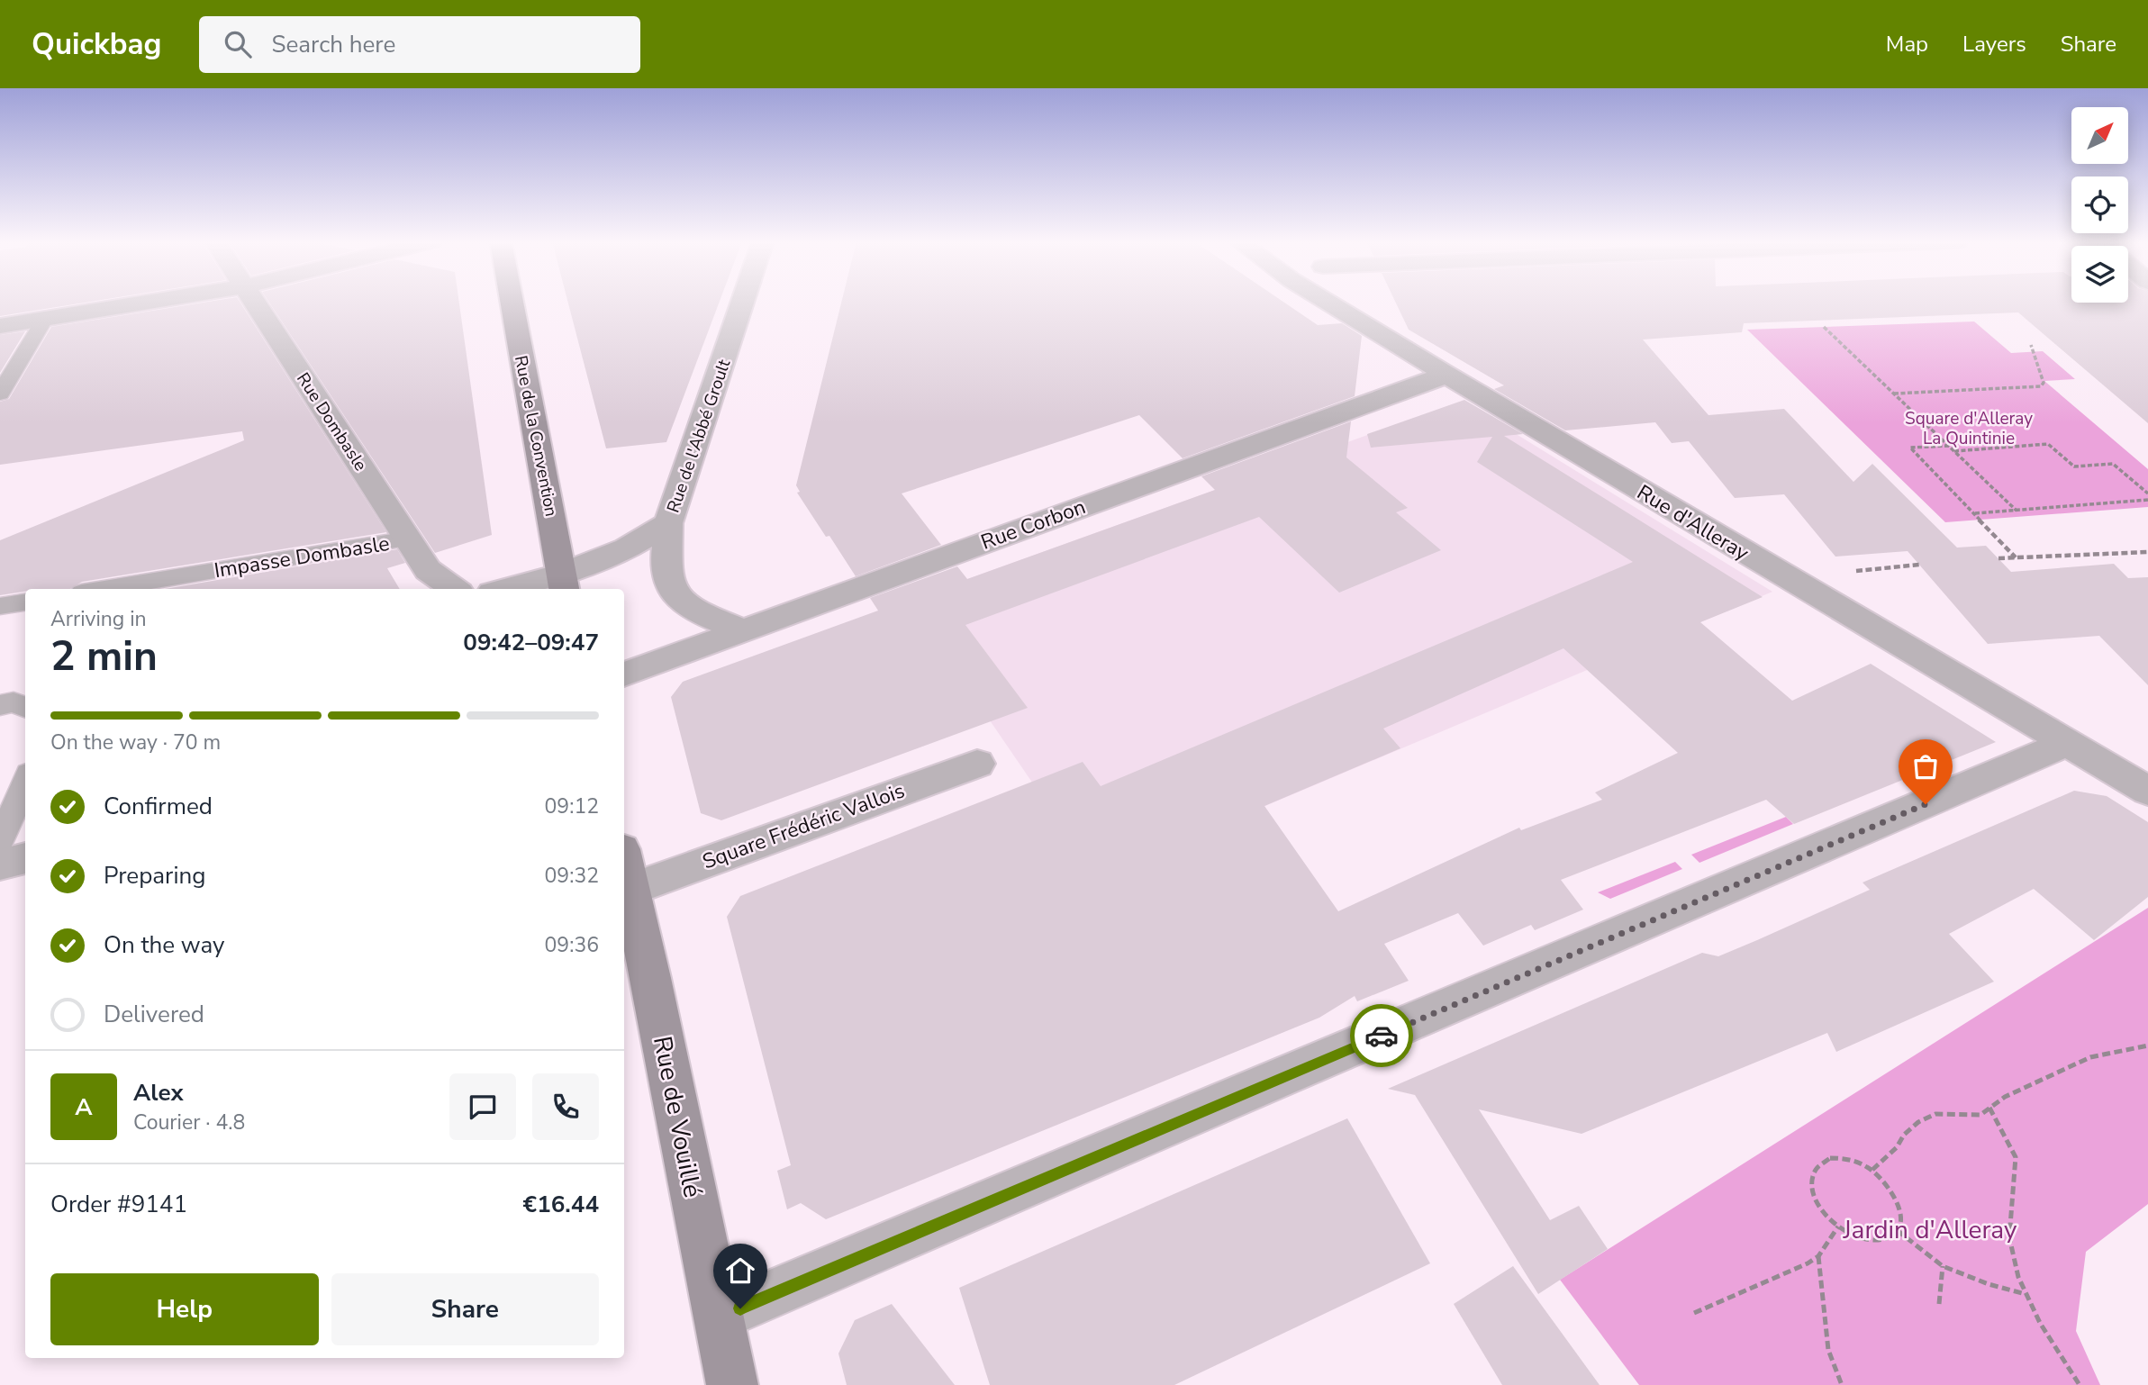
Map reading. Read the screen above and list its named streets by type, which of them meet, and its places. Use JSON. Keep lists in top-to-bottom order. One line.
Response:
{"streets":{"main road":["Rue de la Convention","Rue de Vouillé"],"street":["Rue Dombasle","Rue de l'Abbé Groult","Rue d'Alleray","Rue Corbon","Square Frédéric Vallois"],"lane":["Impasse Dombasle"]},"crossings":[["Rue Dombasle","Impasse Dombasle"],["Rue de la Convention","Rue de l'Abbé Groult"],["Rue de l'Abbé Groult","Rue Corbon"],["Rue d'Alleray","Rue Corbon"],["Square Frédéric Vallois","Rue de Vouillé"]],"parks":["Square d'Alleray La Quintinie","Jardin d'Alleray"],"north":"top right","page":{"header":"Quickbag","search":"Search here","nav":["Map","Layers","Share"],"heading":["2 min","Arriving in","09:42–09:47"],"panel":["Alex","Courier · 4.8","Order #9141","€16.44"],"bar":"On the way · 70 m","list":[["Confirmed","09:12"],["Preparing","09:32"],["On the way","09:36"],"Delivered"],"round":"A","buttons":["Help","Share"]}}
